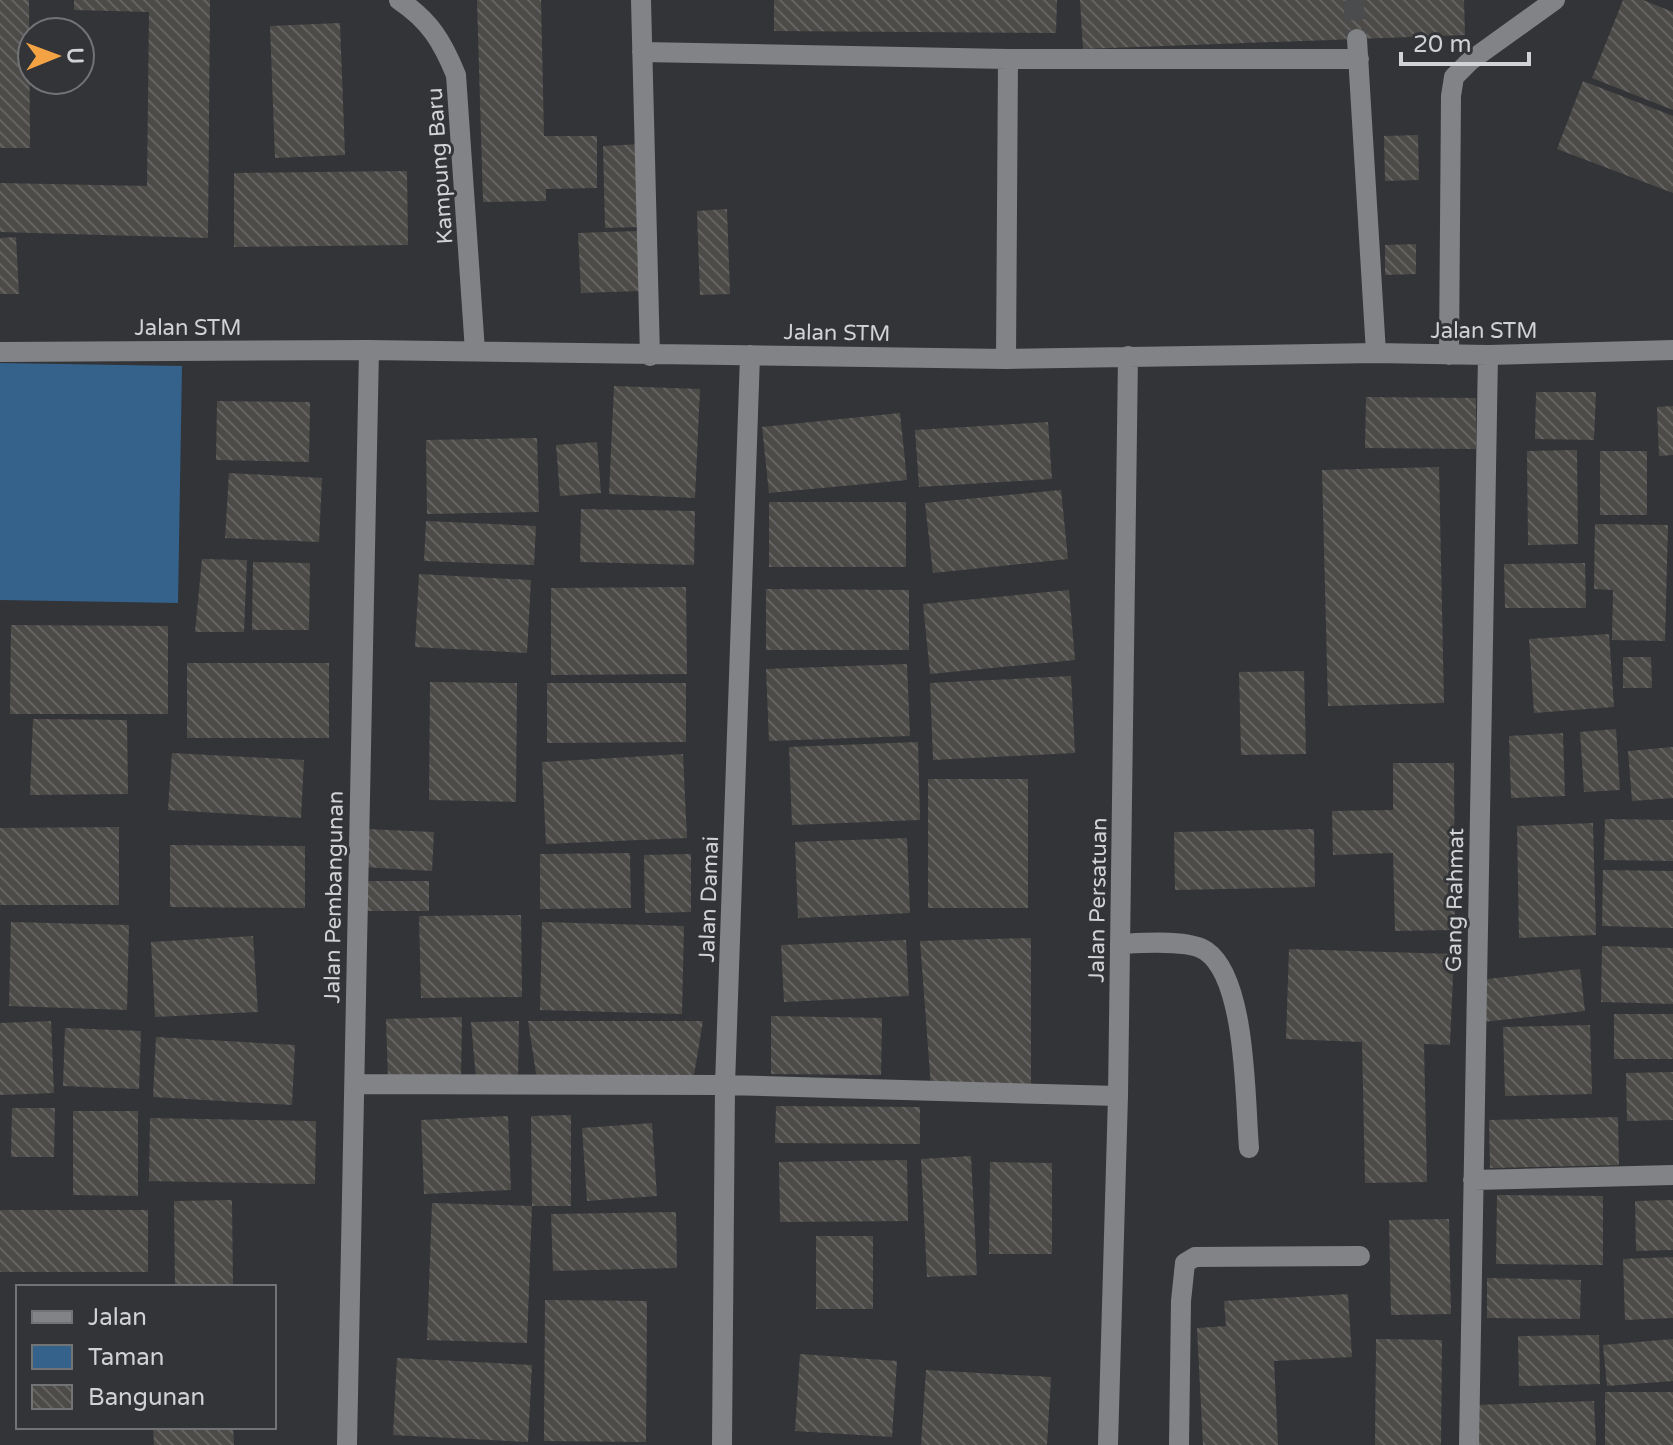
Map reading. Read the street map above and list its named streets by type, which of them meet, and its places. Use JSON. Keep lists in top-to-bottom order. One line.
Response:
{"streets":{"street":["Kampung Baru","Jalan STM","Jalan Pembangunan","Jalan Damai","Jalan Persatuan","Gang Rahmat"]},"crossings":[["Kampung Baru","Jalan STM"],["Jalan STM","Jalan Pembangunan"],["Jalan STM","Jalan Damai"],["Jalan STM","Jalan Persatuan"],["Jalan STM","Gang Rahmat"]],"legend":["Jalan","Taman","Bangunan"],"scale_bar":"20 m","north":"right"}
